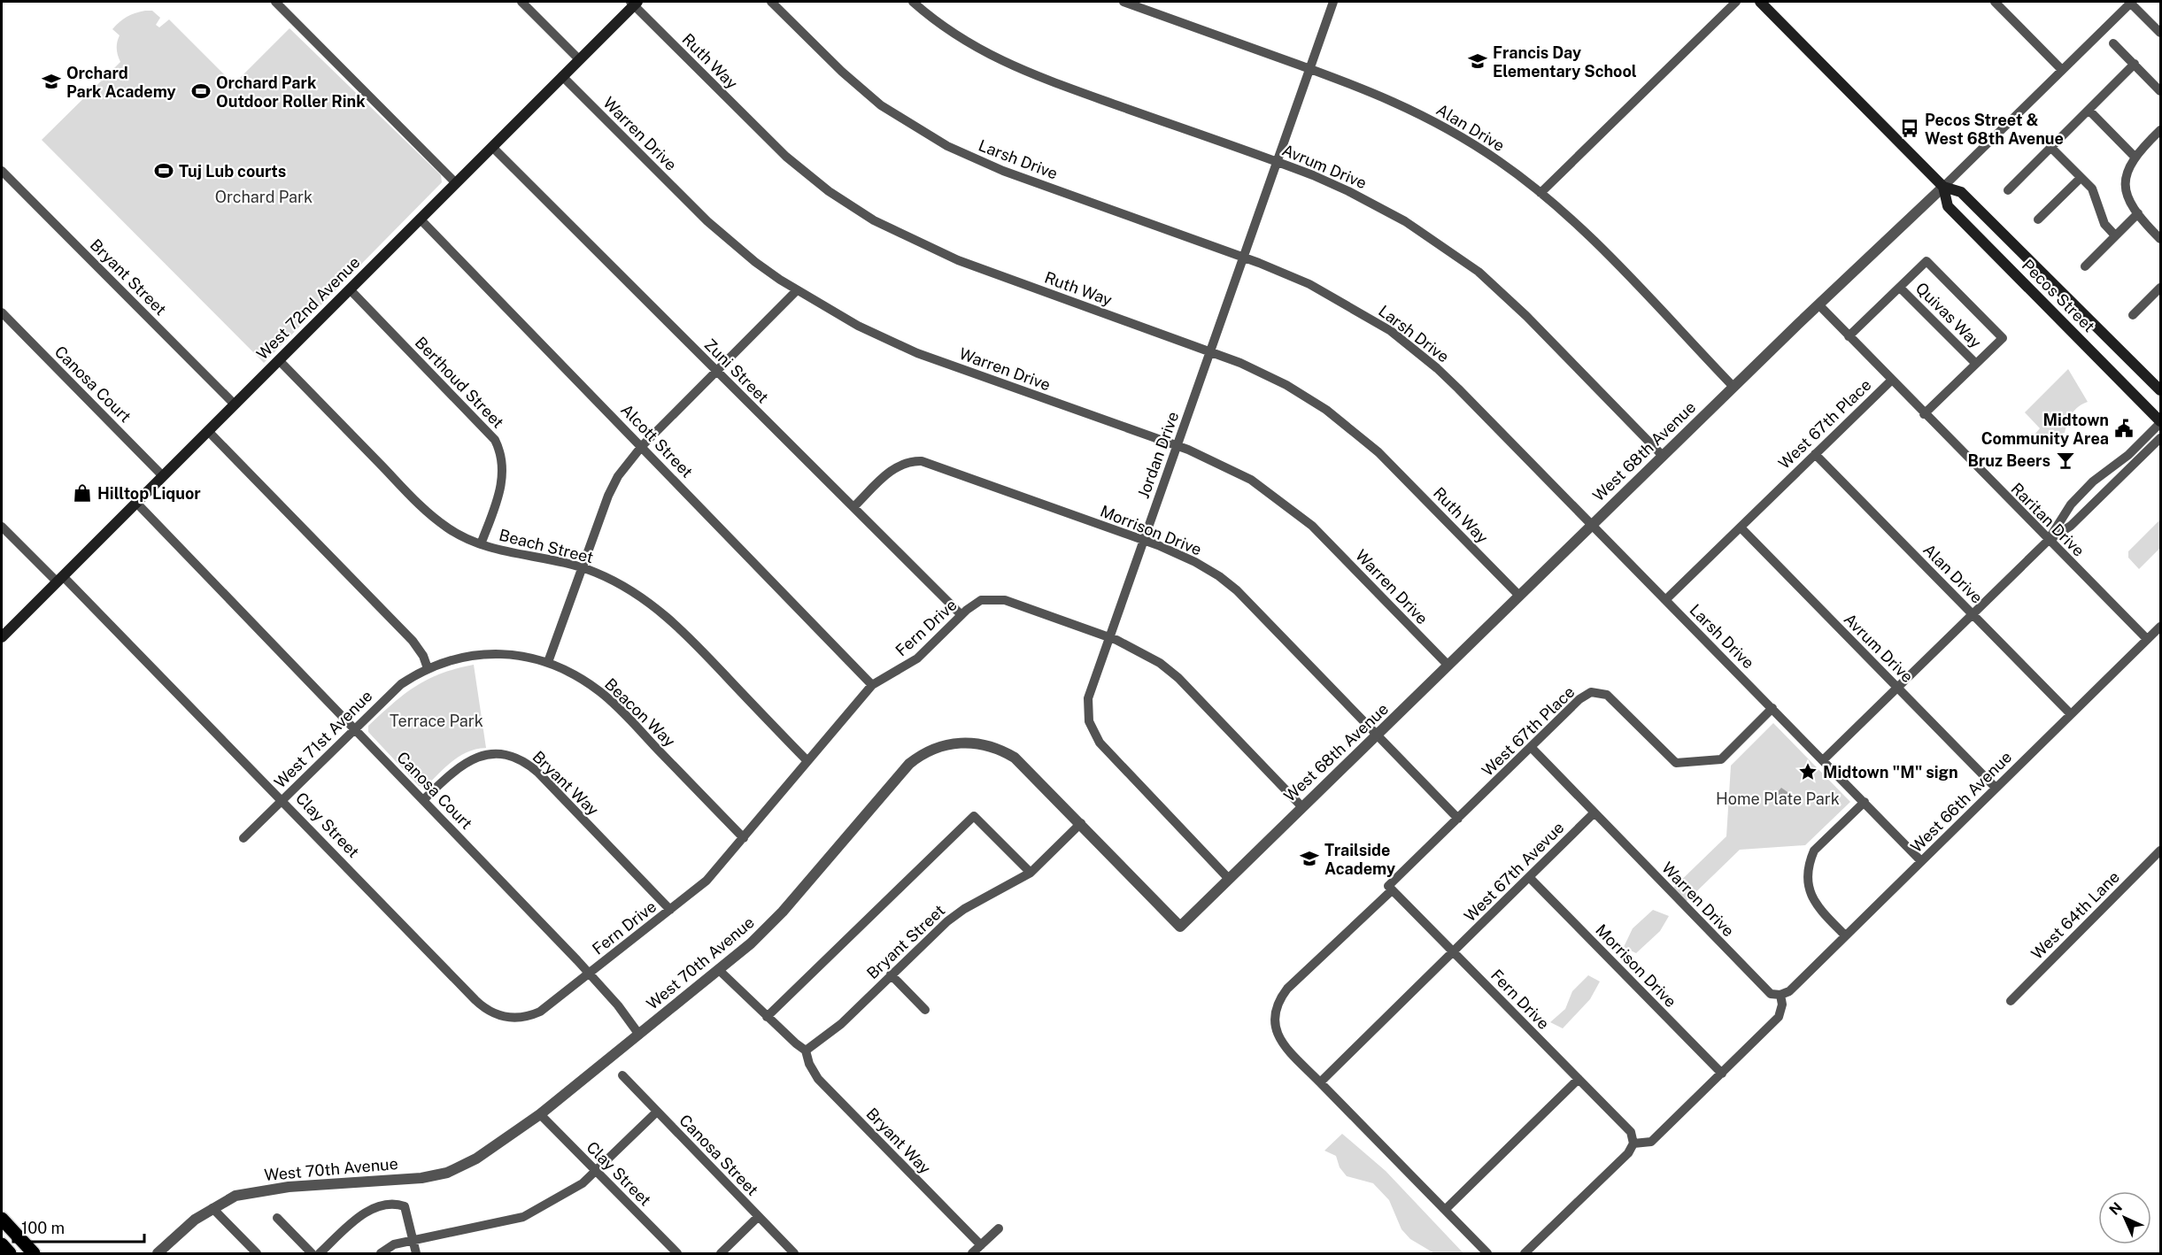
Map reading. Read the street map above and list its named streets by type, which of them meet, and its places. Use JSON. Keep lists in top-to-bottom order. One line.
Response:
{"streets":{"main road":["Pecos Street","West 72nd Avenue"],"street":["Ruth Way","Alan Drive","Warren Drive","Larsh Drive","Avrum Drive","Bryant Street","Quivas Way","Zuni Street","Berthoud Street","Canosa Court","West 67th Place","Alcott Street","West 68th Avenue","Jordan Drive","Raritan Drive","Morrison Drive","Beach Street","Fern Drive","Beacon Way","West 71st Avenue","Bryant Way","West 66th Avenue","Clay Street","West 67th Avevue","West 64th Lane","West 70th Avenue","Canosa Street"]},"crossings":[["Ruth Way","West 72nd Avenue"],["Ruth Way","West 68th Avenue"],["Ruth Way","Jordan Drive"],["Alan Drive","West 67th Place"],["Alan Drive","West 68th Avenue"],["Alan Drive","Jordan Drive"],["Alan Drive","West 66th Avenue"],["Warren Drive","West 72nd Avenue"],["Warren Drive","West 67th Place"],["Warren Drive","West 68th Avenue"],["Warren Drive","Jordan Drive"],["Warren Drive","West 66th Avenue"],["Warren Drive","West 67th Avevue"],["Larsh Drive","West 67th Place"],["Larsh Drive","West 68th Avenue"],["Larsh Drive","Jordan Drive"],["Larsh Drive","West 66th Avenue"],["Avrum Drive","West 67th Place"],["Avrum Drive","West 68th Avenue"],["Avrum Drive","Jordan Drive"],["Avrum Drive","West 66th Avenue"],["Bryant Street","West 72nd Avenue"],["Bryant Street","Bryant Way"],["Bryant Street","West 70th Avenue"],["Pecos Street","West 68th Avenue"],["West 72nd Avenue","Zuni Street"],["West 72nd Avenue","Berthoud Street"],["West 72nd Avenue","Canosa Court"],["West 72nd Avenue","Alcott Street"],["West 72nd Avenue","Beach Street"],["West 72nd Avenue","Clay Street"],["Zuni Street","Morrison Drive"],["Zuni Street","Fern Drive"],["Berthoud Street","Beach Street"],["Canosa Court","Fern Drive"],["Canosa Court","West 71st Avenue"],["Canosa Court","Bryant Way"],["Canosa Court","Clay Street"],["Canosa Court","West 70th Avenue"],["West 67th Place","Raritan Drive"],["West 67th Place","Morrison Drive"],["West 67th Place","Fern Drive"],["West 67th Place","West 67th Avevue"],["Alcott Street","Fern Drive"],["West 68th Avenue","Jordan Drive"],["West 68th Avenue","Raritan Drive"],["West 68th Avenue","Morrison Drive"],["West 68th Avenue","Fern Drive"],["West 68th Avenue","West 70th Avenue"],["Jordan Drive","Morrison Drive"],["Jordan Drive","Fern Drive"],["Raritan Drive","West 66th Avenue"],["Morrison Drive","West 67th Avevue"],["Beach Street","Fern Drive"],["Fern Drive","Beacon Way"],["Fern Drive","Bryant Way"],["Fern Drive","Clay Street"],["Fern Drive","West 67th Avevue"],["Beacon Way","West 71st Avenue"],["West 71st Avenue","Clay Street"],["Clay Street","West 70th Avenue"]],"parks":["Orchard Park","Terrace Park","Home Plate Park"],"places":{"school or university":["Francis Day Elementary School","Orchard Park Academy","Trailside Academy"],"sports":["Orchard Park Outdoor Roller Rink","Tuj Lub courts"],"bus stop":["Pecos Street & West 68th Avenue"],"public building":["Midtown Community Area"],"bar":["Bruz Beers"],"shop":["Hilltop Liquor"],"place":["Midtown \"M\" sign"]},"scale_bar":"100 m","north":"top left"}
